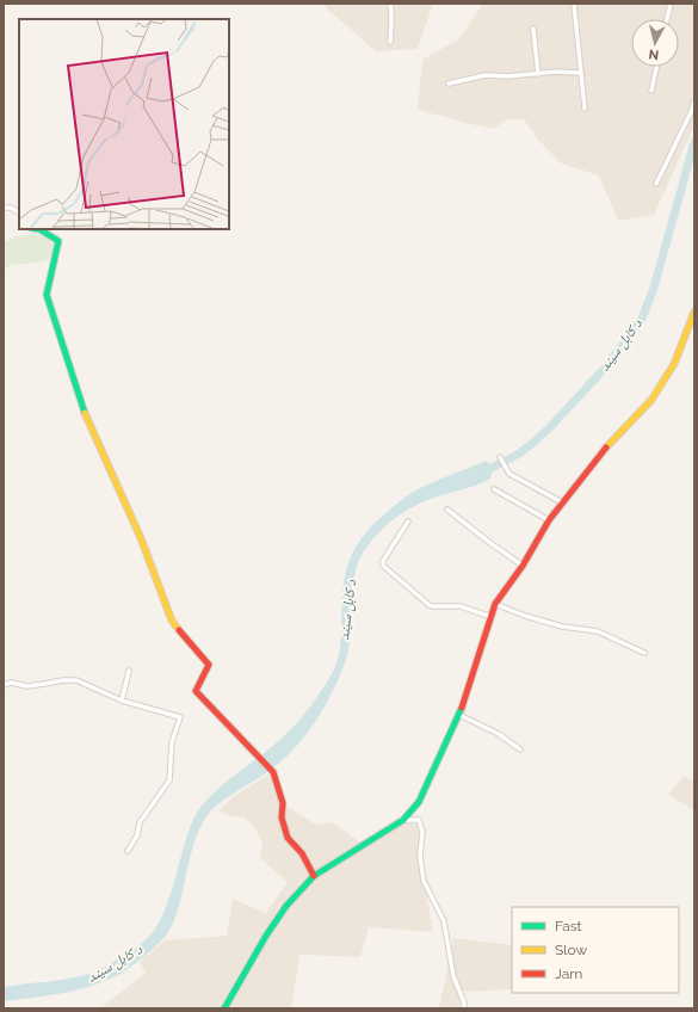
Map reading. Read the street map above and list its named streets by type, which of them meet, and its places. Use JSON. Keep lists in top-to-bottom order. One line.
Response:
{"water":["د کابل سيند"],"legend":["Fast","Slow","Jam"],"north":"bottom"}
